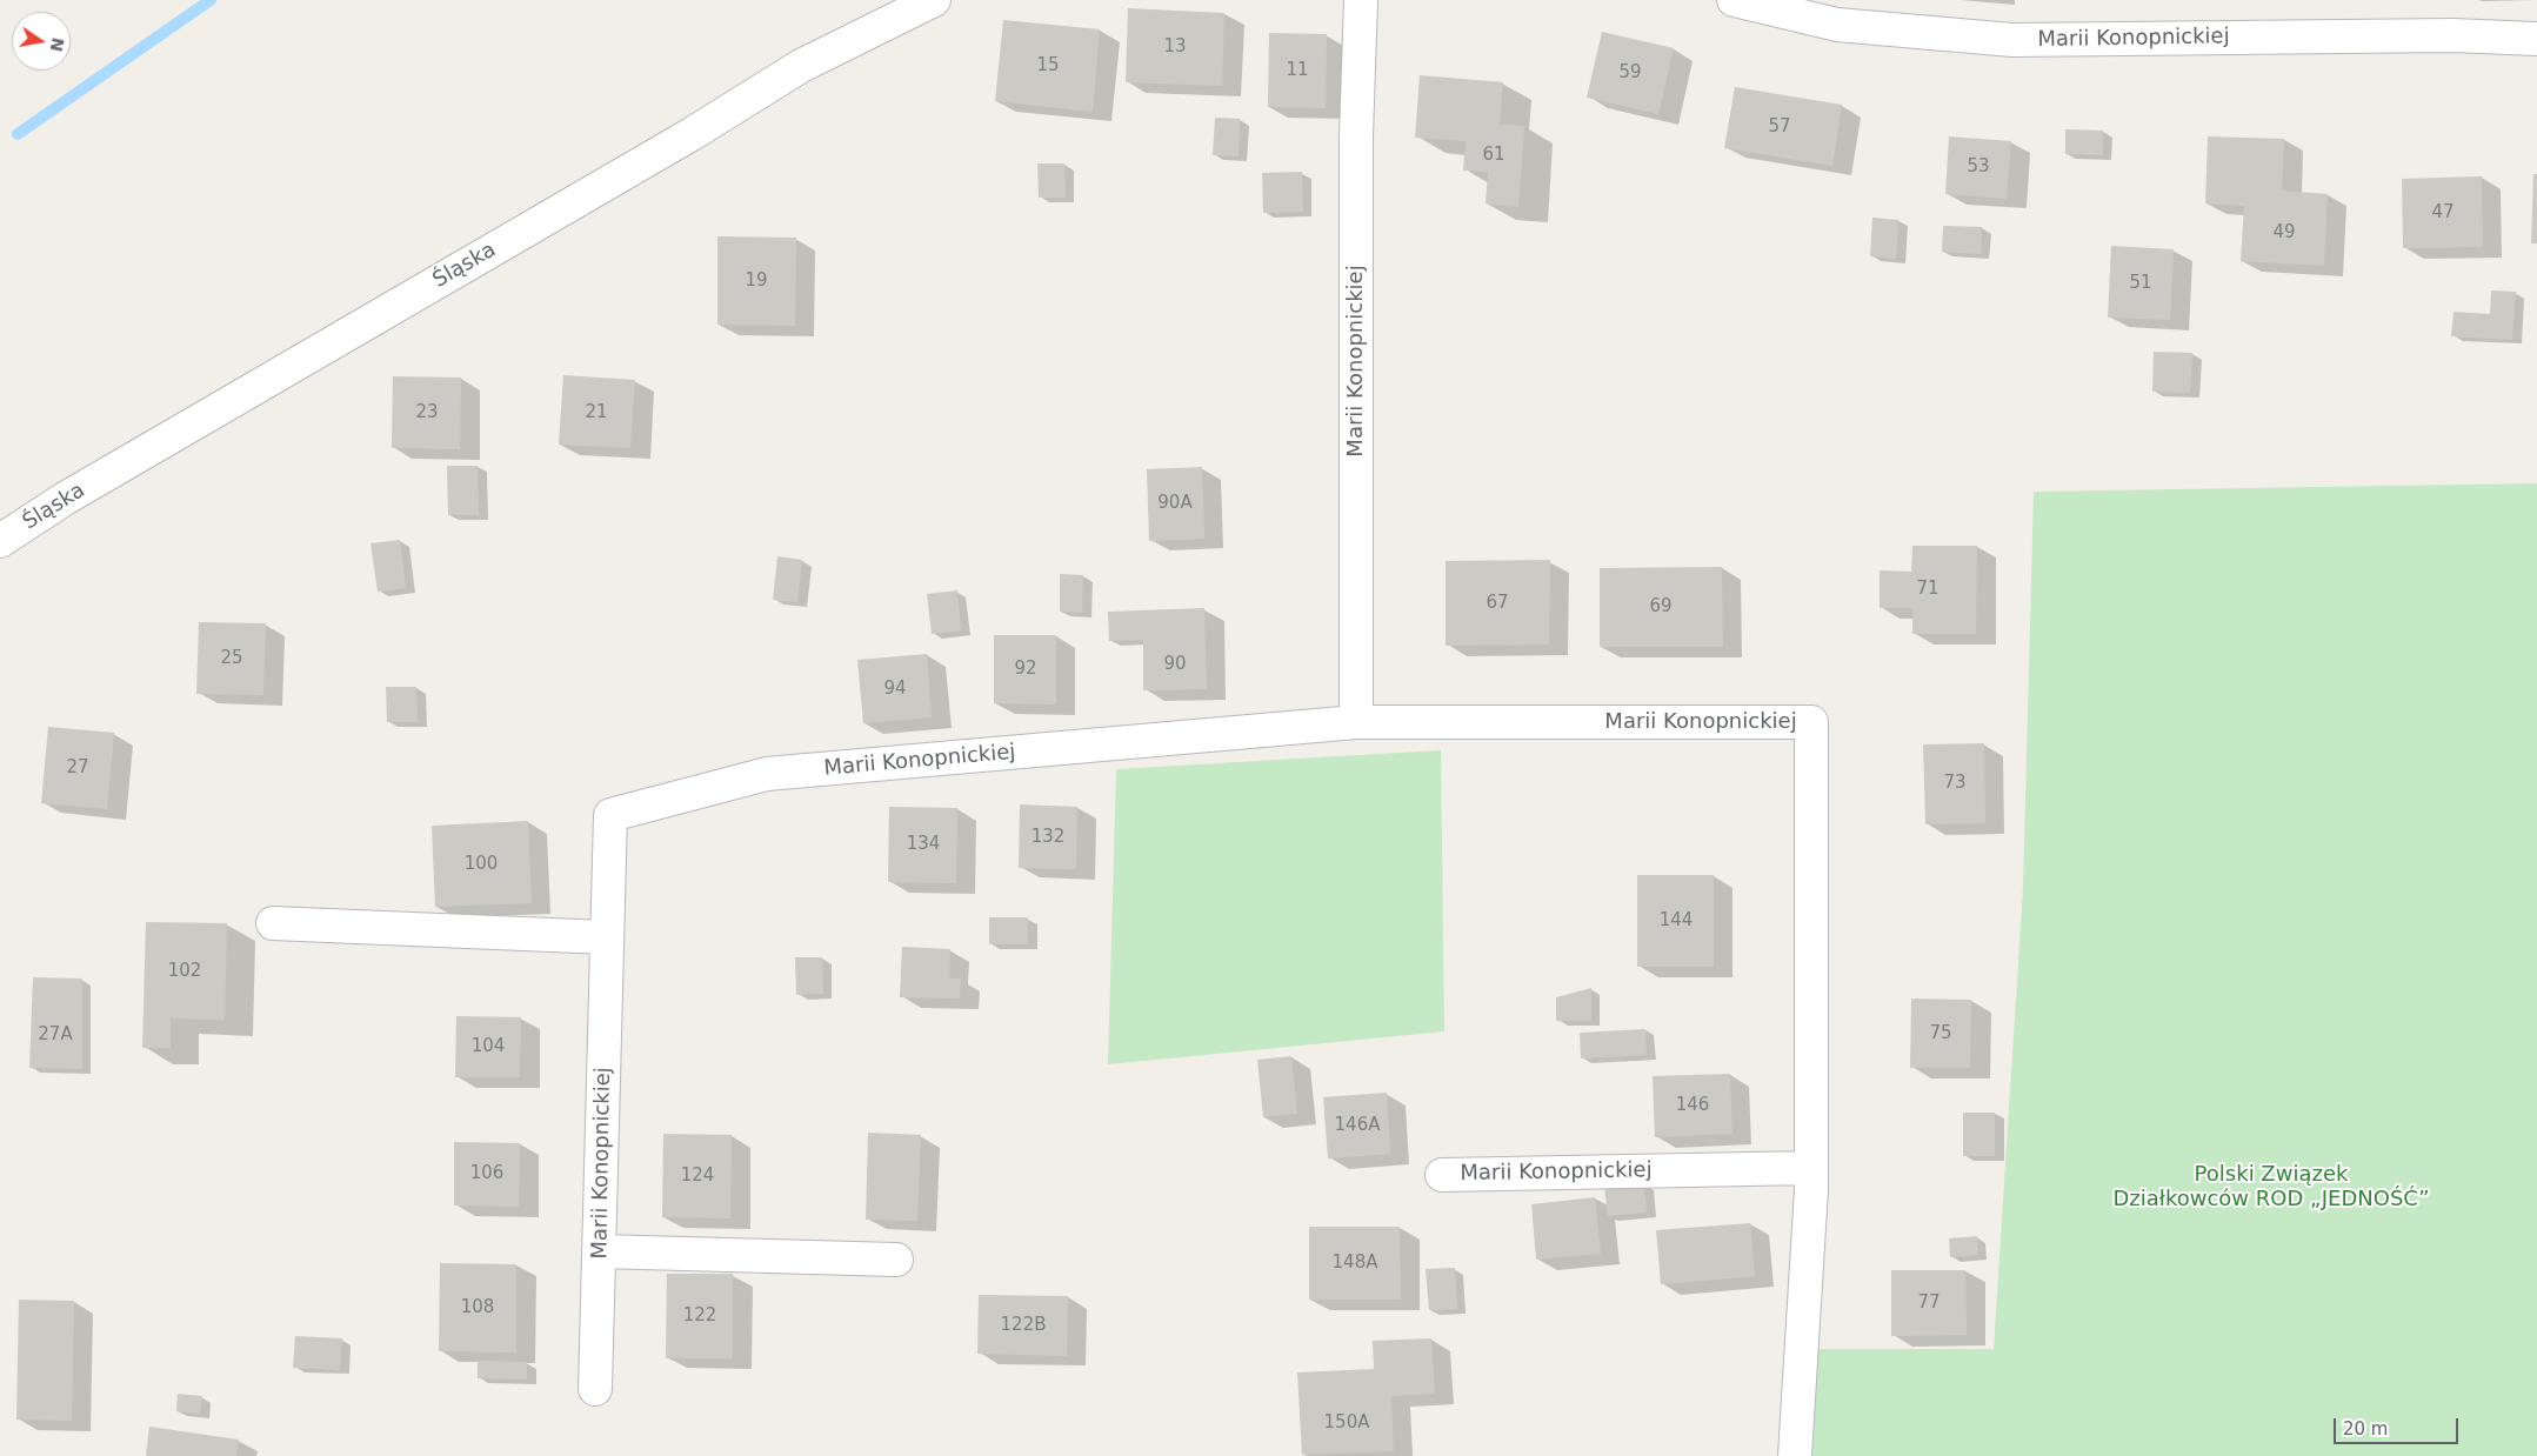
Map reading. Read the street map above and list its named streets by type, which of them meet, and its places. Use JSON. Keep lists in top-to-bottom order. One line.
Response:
{"streets":{"street":["Marii Konopnickiej","Śląska"]},"parks":["Polski Związek Działkowców ROD „JEDNOŚĆ”"],"house_numbers":["13","15","11","59","57","61","53","47","49","19","51","23","21","90A","71","67","69","25","90","92","94","27","73","132","134","100","144","102","75","27A","104","146","146A","106","124","148A","77","108","122","122B","150A"],"scale_bar":"20 m","north":"right"}
